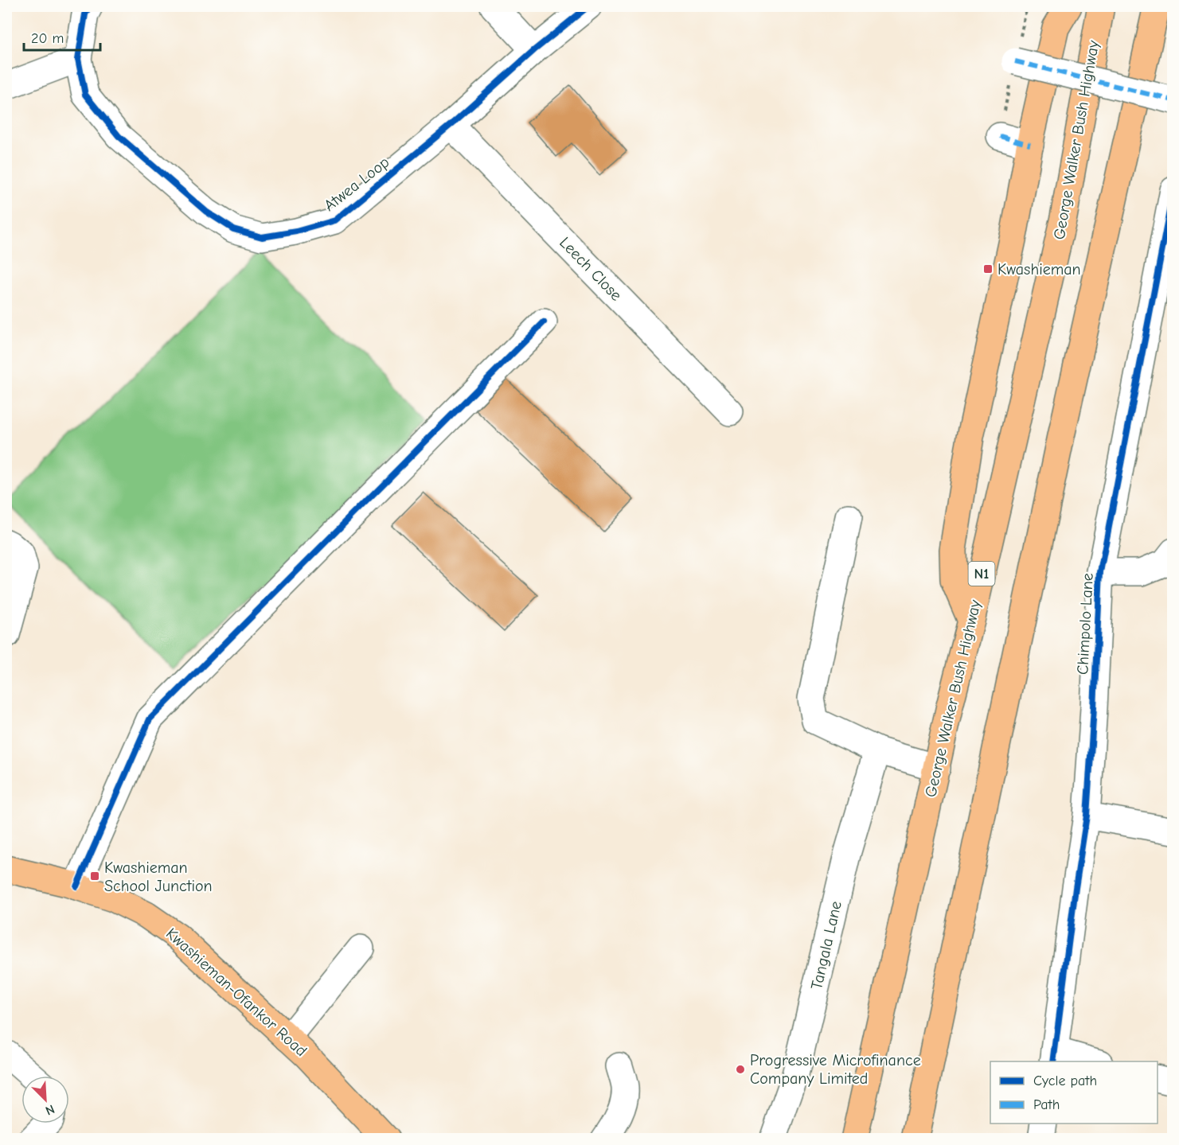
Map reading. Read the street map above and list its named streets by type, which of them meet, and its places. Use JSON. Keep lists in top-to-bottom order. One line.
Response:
{"streets":{"main road":["George Walker Bush Highway","N1","Kwashieman-Ofankor Road"],"street":["Atwea Loop","Leech Close","Chimpolo Lane","Tangala Lane"]},"crossings":[["Atwea Loop","Leech Close"]],"places":{"transit":["Kwashieman","Kwashieman School Junction"],"other":["Progressive Microfinance Company Limited"]},"legend":["Cycle path","Path"],"scale_bar":"20 m","north":"bottom right"}
